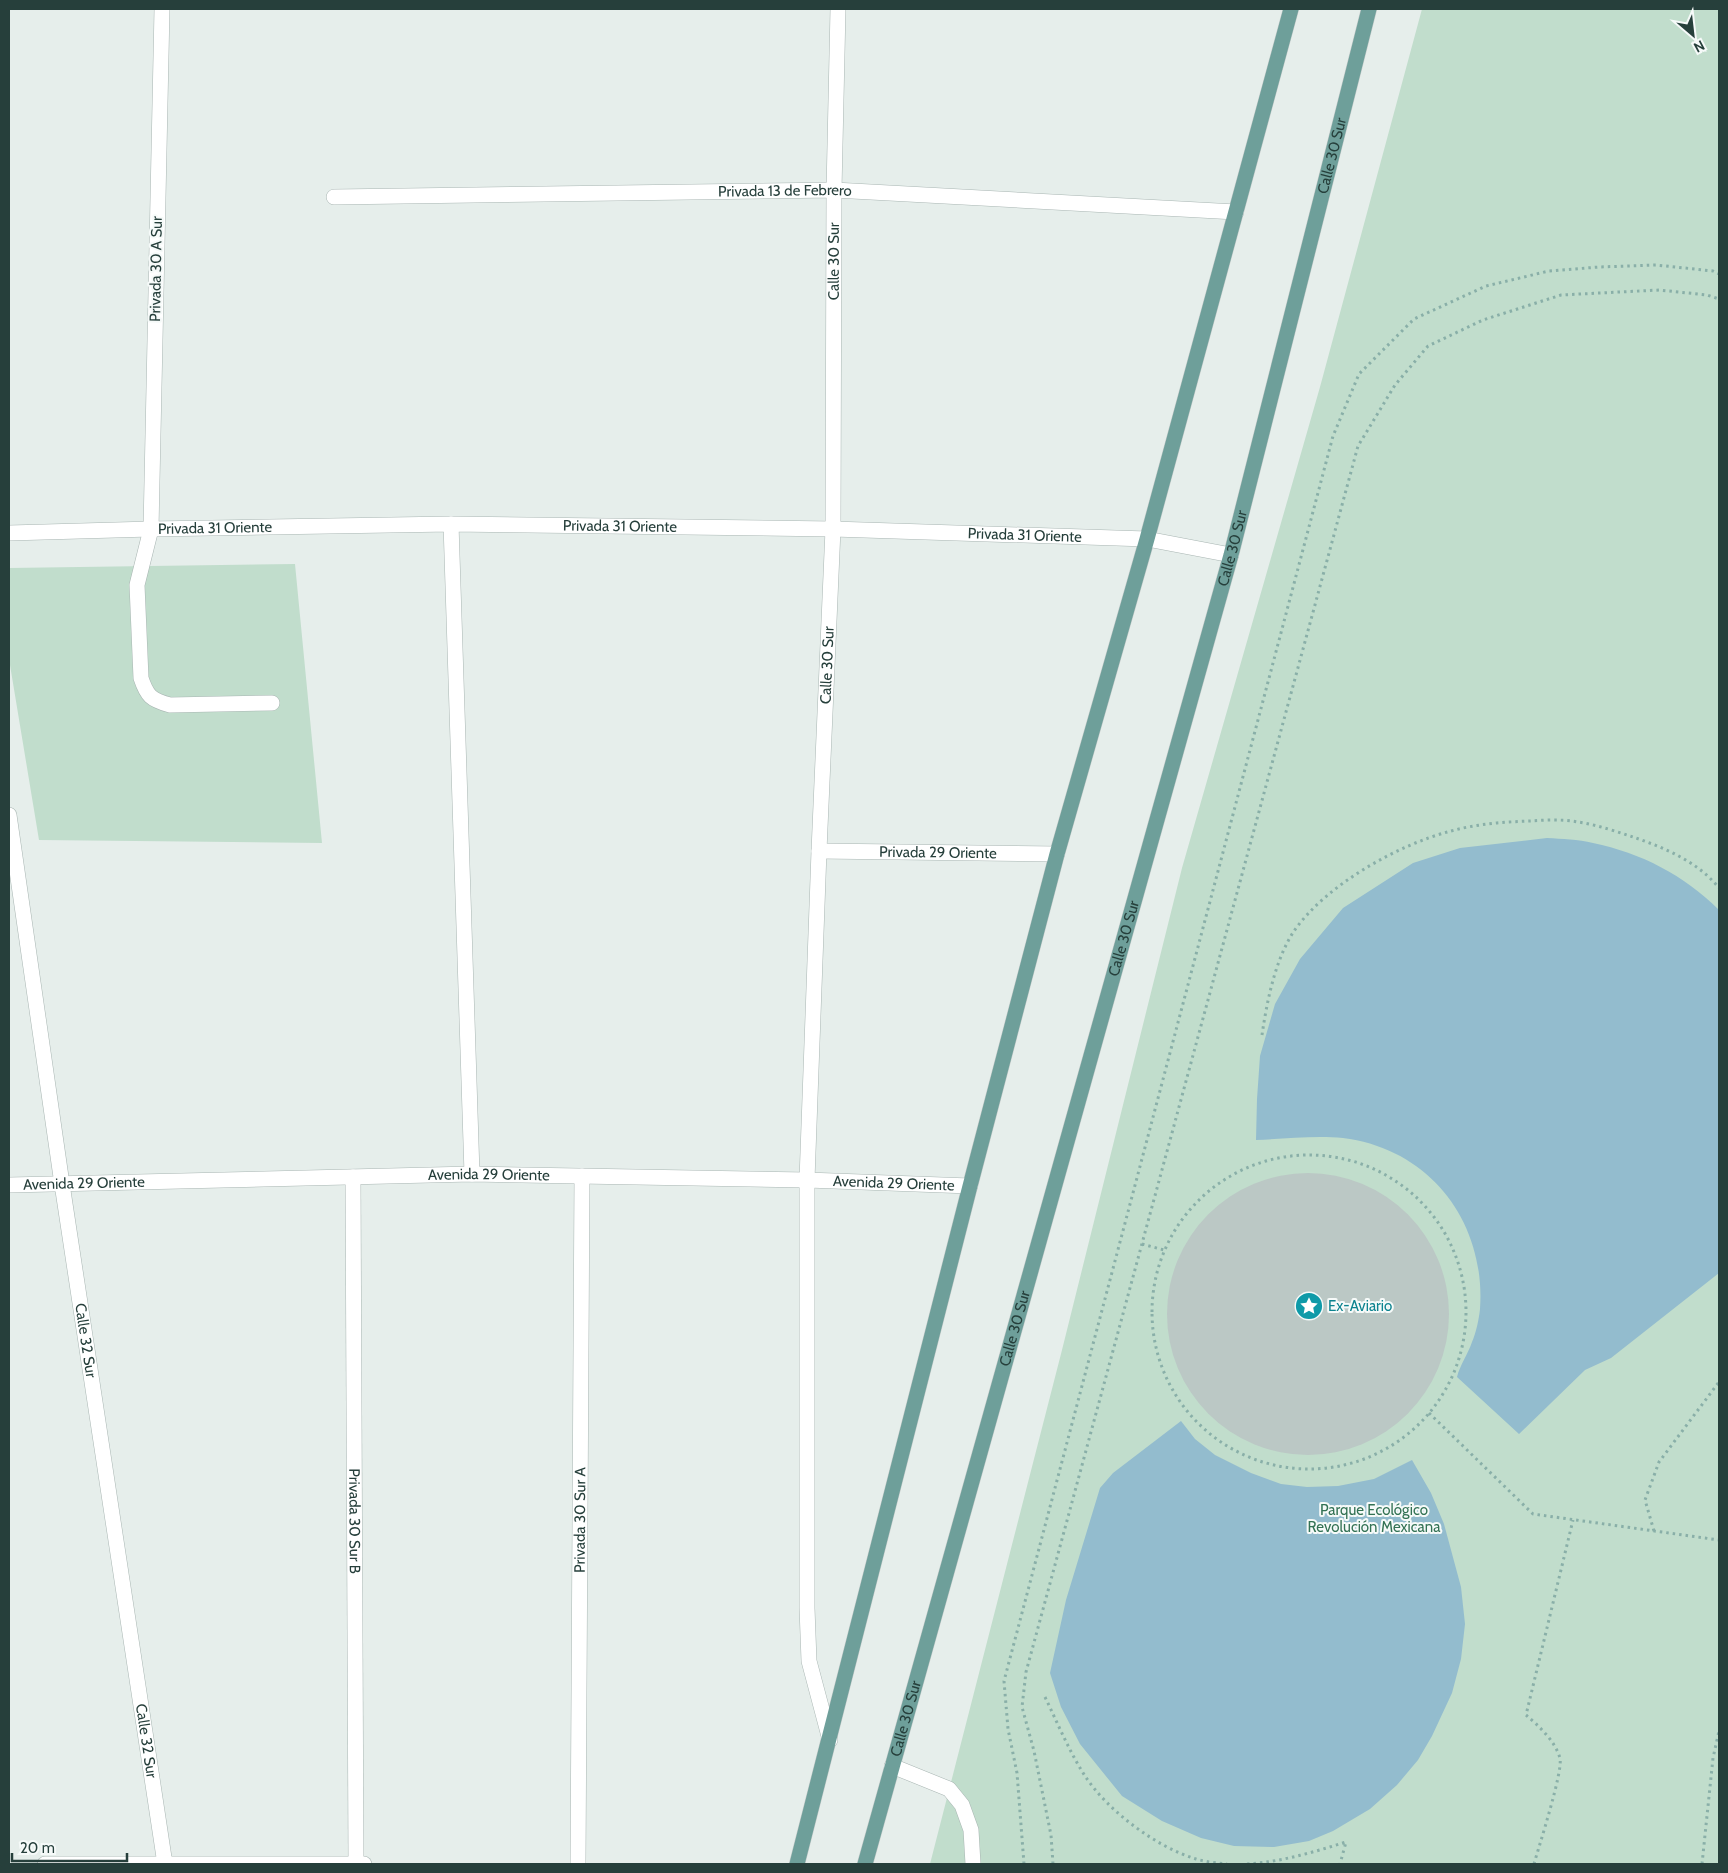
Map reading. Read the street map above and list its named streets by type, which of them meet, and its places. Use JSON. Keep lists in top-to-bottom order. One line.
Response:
{"streets":{"main road":["Calle 30 Sur"],"street":["Privada 13 de Febrero","Privada 30 A Sur","Privada 31 Oriente","Privada 29 Oriente","Avenida 29 Oriente","Calle 32 Sur","Privada 30 Sur A","Privada 30 Sur B"]},"crossings":[["Calle 30 Sur","Privada 13 de Febrero"],["Calle 30 Sur","Privada 31 Oriente"],["Calle 30 Sur","Privada 29 Oriente"],["Calle 30 Sur","Avenida 29 Oriente"],["Privada 30 A Sur","Privada 31 Oriente"],["Avenida 29 Oriente","Calle 32 Sur"],["Avenida 29 Oriente","Privada 30 Sur A"],["Avenida 29 Oriente","Privada 30 Sur B"]],"parks":["Parque Ecológico Revolución Mexicana"],"places":{"place":["Ex-Aviario"]},"scale_bar":"20 m","north":"bottom right"}
